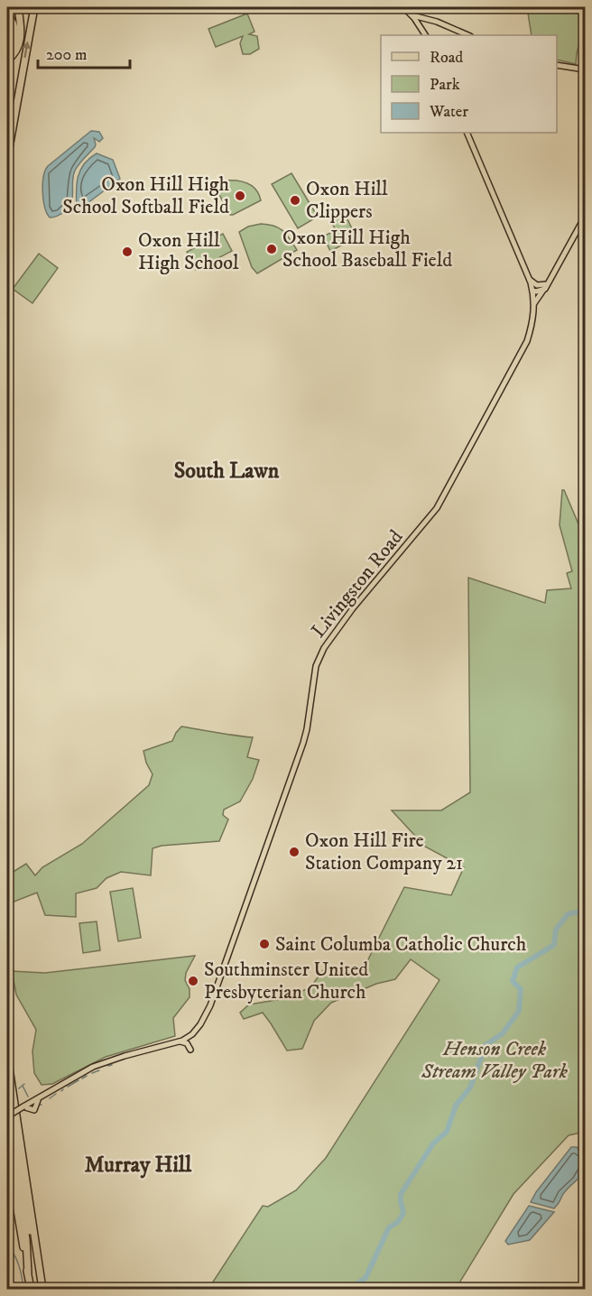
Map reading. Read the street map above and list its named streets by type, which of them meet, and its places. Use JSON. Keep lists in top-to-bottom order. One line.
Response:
{"streets":{"main road":["Livingston Road"]},"districts":["South Lawn","Murray Hill"],"parks":["Henson Creek Stream Valley Park"],"places":["Oxon Hill High School Softball Field","Oxon Hill Clippers","Oxon Hill High School Baseball Field","Oxon Hill High School","Oxon Hill Fire Station Company 21","Saint Columba Catholic Church","Southminster United Presbyterian Church"],"legend":["Road","Park","Water"],"scale_bar":"200 m"}
